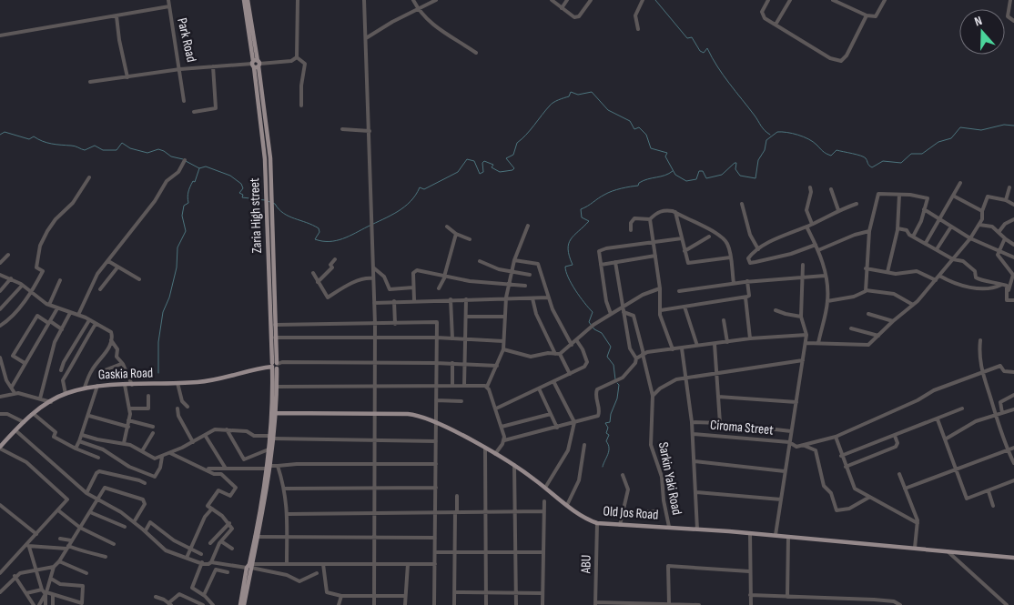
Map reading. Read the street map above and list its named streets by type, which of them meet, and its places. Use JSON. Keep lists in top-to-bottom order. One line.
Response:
{"streets":{"main road":["Zaria High street","Gaskia Road","Old Jos Road"],"street":["Park Road","Ciroma Street","Sarkin Yaki Road","ABU"]},"crossings":[["Park Road","Zaria High street"],["Zaria High street","Gaskia Road"],["Zaria High street","Old Jos Road"],["Sarkin Yaki Road","Old Jos Road"],["Old Jos Road","ABU"]],"north":"top"}
